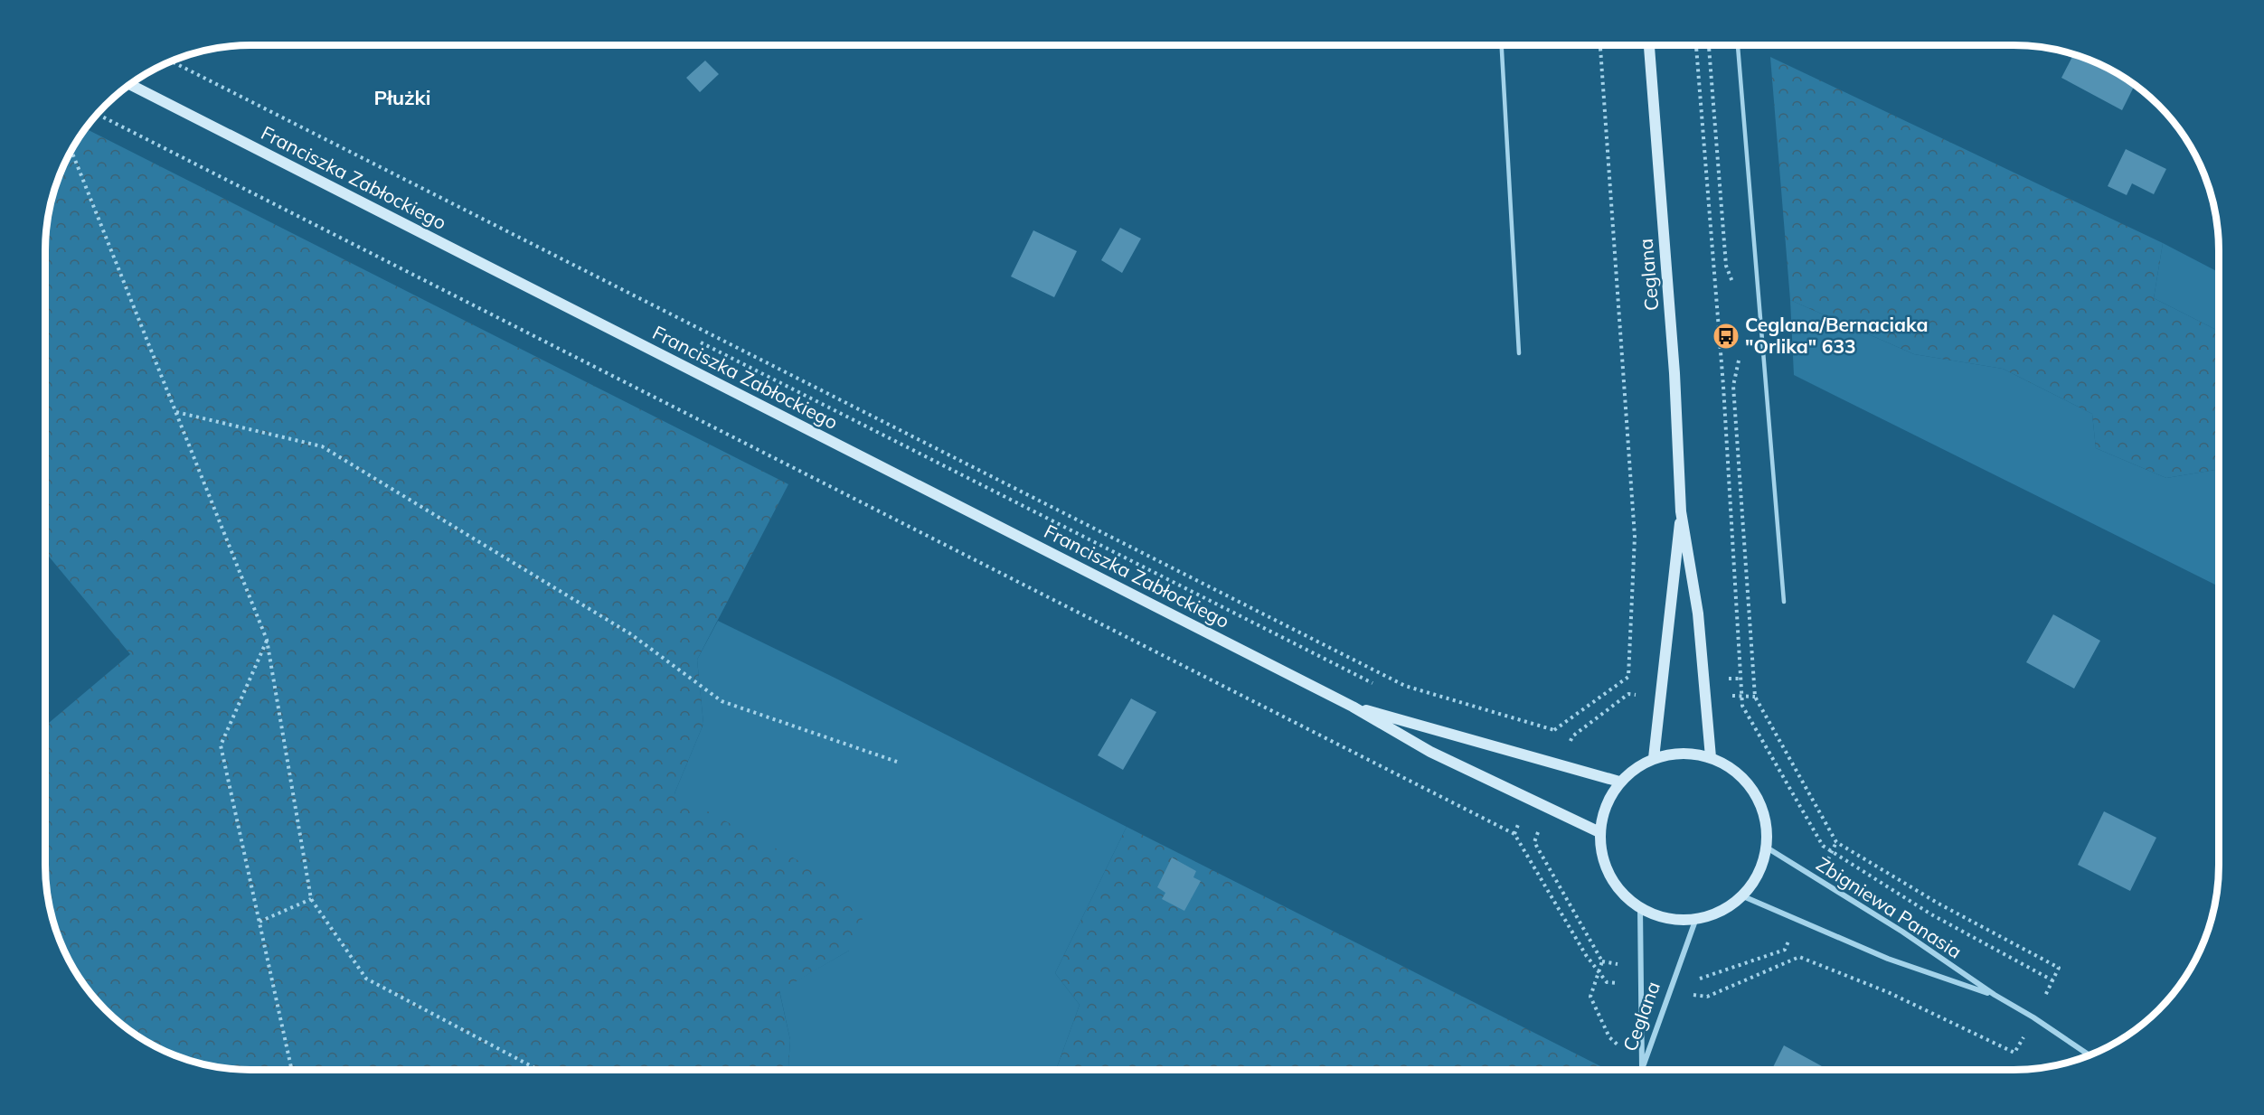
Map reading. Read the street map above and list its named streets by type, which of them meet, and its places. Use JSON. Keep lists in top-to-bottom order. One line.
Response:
{"streets":{"street":["Franciszka Zabłockiego","Ceglana","Zbigniewa Panasia"]},"crossings":[["Franciszka Zabłockiego","Ceglana"],["Franciszka Zabłockiego","Zbigniewa Panasia"],["Ceglana","Zbigniewa Panasia"]],"districts":["Płużki"],"places":{"bus stop":["Ceglana/Bernaciaka \"Orlika\" 633"]}}
